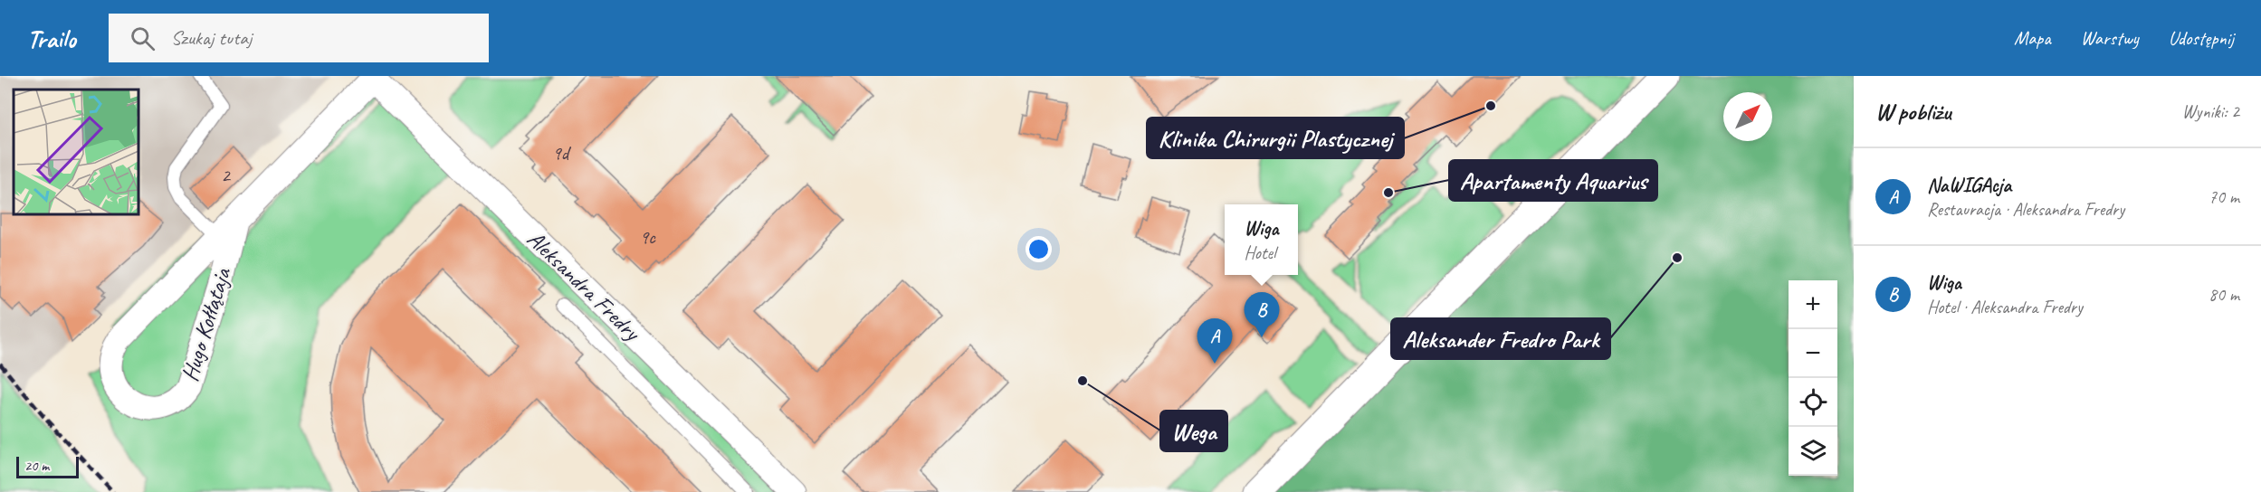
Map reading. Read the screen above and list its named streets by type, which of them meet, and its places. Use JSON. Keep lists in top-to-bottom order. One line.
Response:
{"streets":{"street":["Aleksandra Fredry","Hugo Kołłątaja"]},"crossings":[["Aleksandra Fredry","Hugo Kołłątaja"]],"places":["Klinika Chirurgii Plastycznej","Apartamenty Aquarius","Aleksander Fredro Park","Wega"],"house_numbers":["9d","2","9c"],"scale_bar":"20 m","north":"top right","page":{"header":"Trailo","search":"Szukaj tutaj","nav":["Mapa","Warstwy","Udostępnij"],"heading":["W pobliżu","Wyniki: 2"],"list":[{"mark":"A","name":"NaWIGAcja","note":"Restauracja · Aleksandra Fredry","value":"70 m"},{"mark":"B","name":"Wiga","note":"Hotel · Aleksandra Fredry","value":"80 m"}],"popup":["Wiga","Hotel"],"map_buttons":["+","−"],"pins":["B","A"],"scale":"20 m"}}
